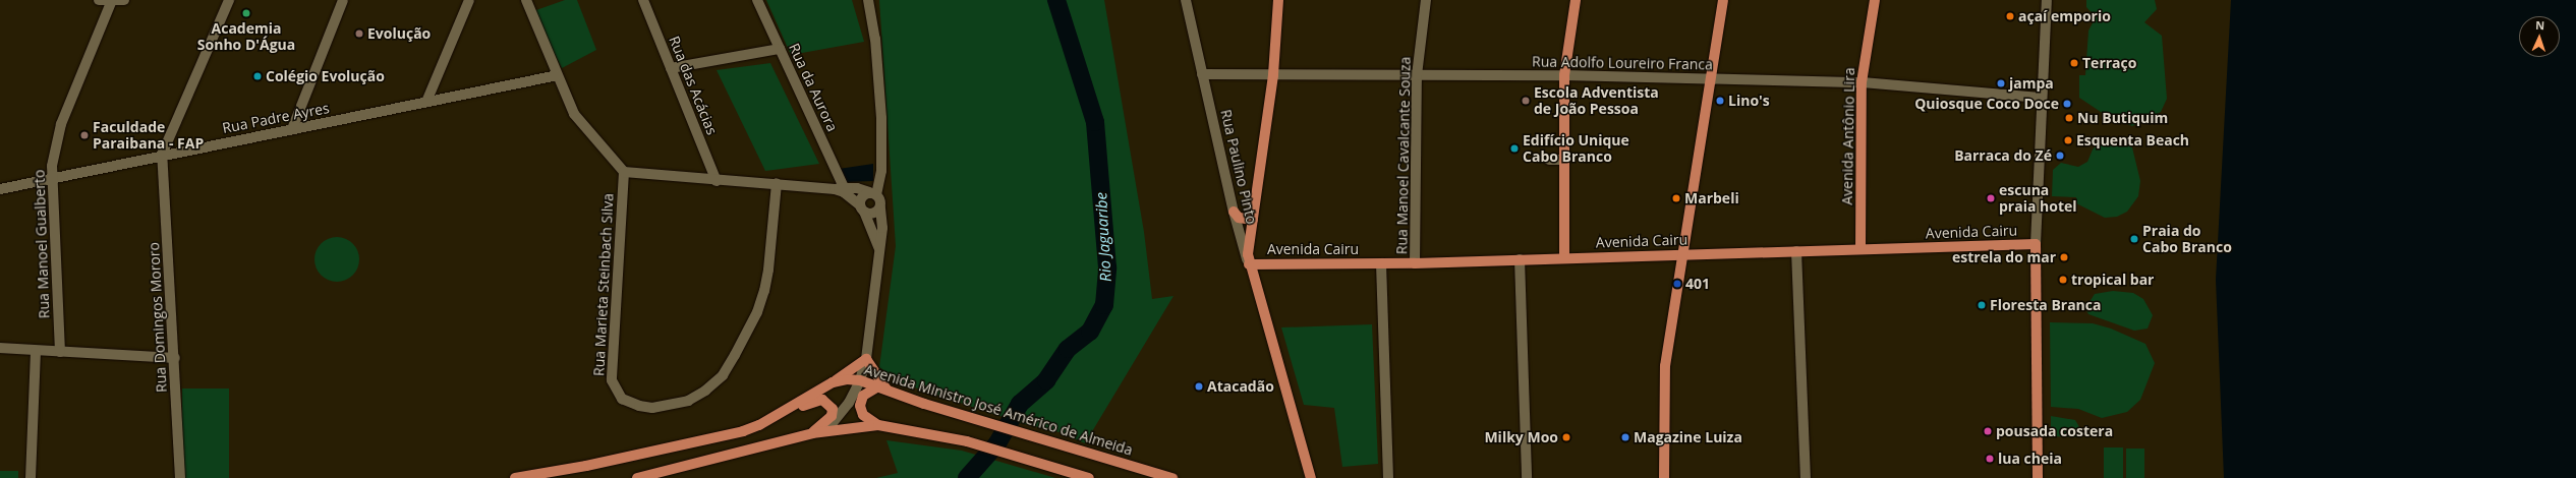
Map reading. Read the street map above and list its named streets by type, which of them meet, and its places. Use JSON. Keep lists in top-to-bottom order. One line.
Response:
{"streets":{"main road":["Avenida Antônio Lira","Rua Paulino Pinto","Avenida Cairu","Avenida Ministro José Américo de Almeida"],"street":["Rua Adolfo Loureiro Franca","Rua das Acácias","Rua da Aurora","Rua Padre Ayres","Rua Manoel Cavalcante Souza","Rua Manoel Gualberto","Rua Marieta Steinbach Silva","Rua Domingos Mororo"]},"crossings":[["Rua Adolfo Loureiro Franca","Avenida Antônio Lira"],["Rua Adolfo Loureiro Franca","Rua Manoel Cavalcante Souza"],["Rua Adolfo Loureiro Franca","Rua Paulino Pinto"],["Rua Padre Ayres","Rua Manoel Gualberto"],["Rua Padre Ayres","Rua Domingos Mororo"],["Avenida Antônio Lira","Avenida Cairu"],["Rua Manoel Cavalcante Souza","Avenida Cairu"],["Rua Paulino Pinto","Avenida Cairu"]],"water":["Rio Jaguaribe"],"places":["Academia Sonho D'Água","açaí emporio","Evolução","Terraço","Colégio Evolução","jampa","Escola Adventista de João Pessoa","Lino's","Quiosque Coco Doce","Nu Butiquim","Faculdade Paraibana - FAP","Esquenta Beach","Edifício Unique Cabo Branco","Barraca do Zé","Marbeli","escuna praia hotel","Praia do Cabo Branco","estrela do mar","tropical bar","401","Floresta Branca","Atacadão","pousada costera","Milky Moo","Magazine Luiza","lua cheia"],"north":"top"}
